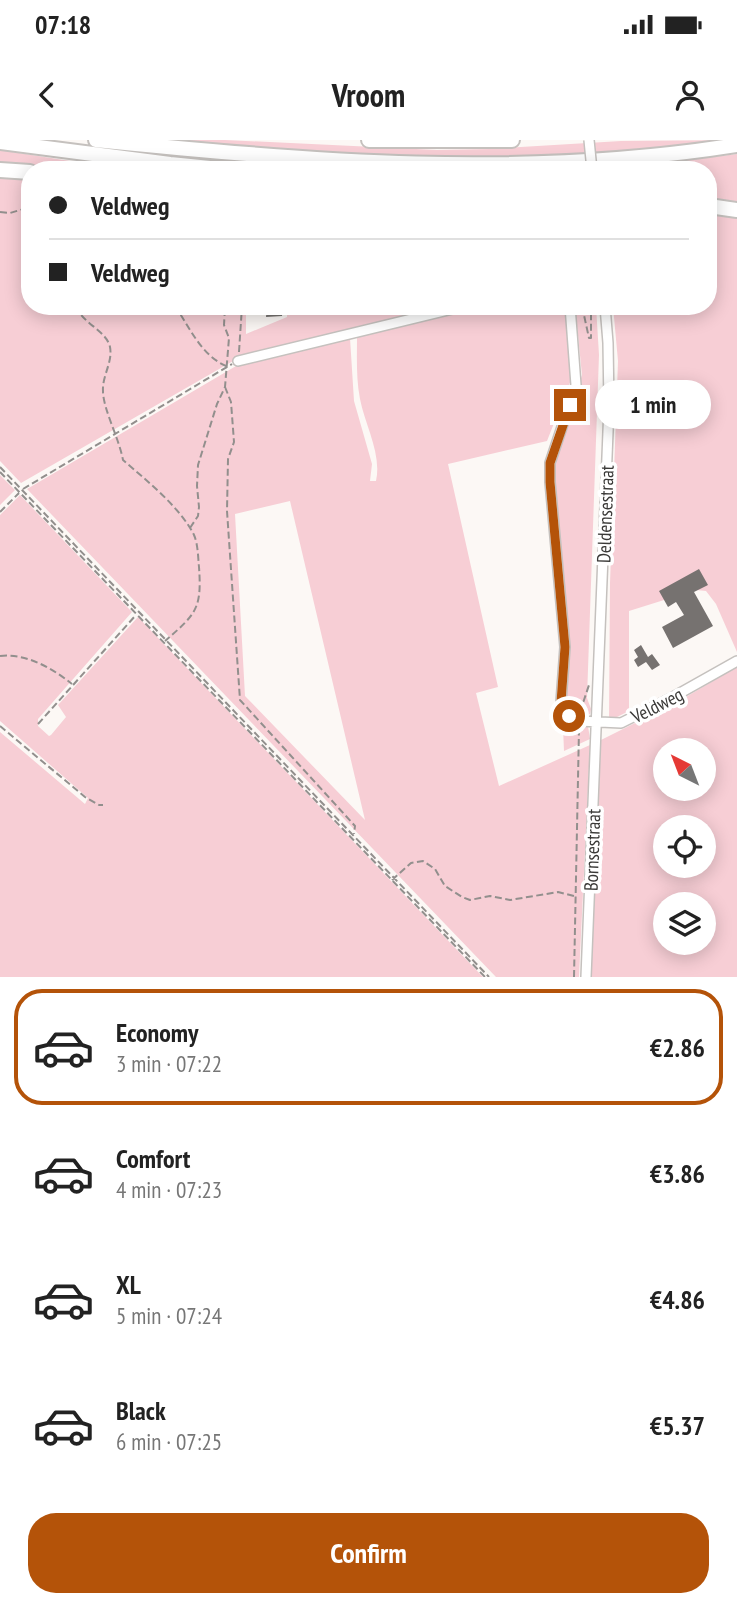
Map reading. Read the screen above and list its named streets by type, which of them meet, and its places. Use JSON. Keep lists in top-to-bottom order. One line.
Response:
{"streets":{"street":["Deldensestraat","Veldweg","Bornsestraat"]},"crossings":[["Deldensestraat","Veldweg"],["Deldensestraat","Bornsestraat"],["Veldweg","Bornsestraat"]],"north":"top left","page":{"status":"07:18","header":"Vroom","banner":["Veldweg","Veldweg"],"bubble":"1 min","list":[{"name":"Economy","note":"3 min · 07:22","value":"€2.86"},{"name":"Comfort","note":"4 min · 07:23","value":"€3.86"},{"name":"XL","note":"5 min · 07:24","value":"€4.86"},{"name":"Black","note":"6 min · 07:25","value":"€5.37"}],"buttons":"Confirm"}}
